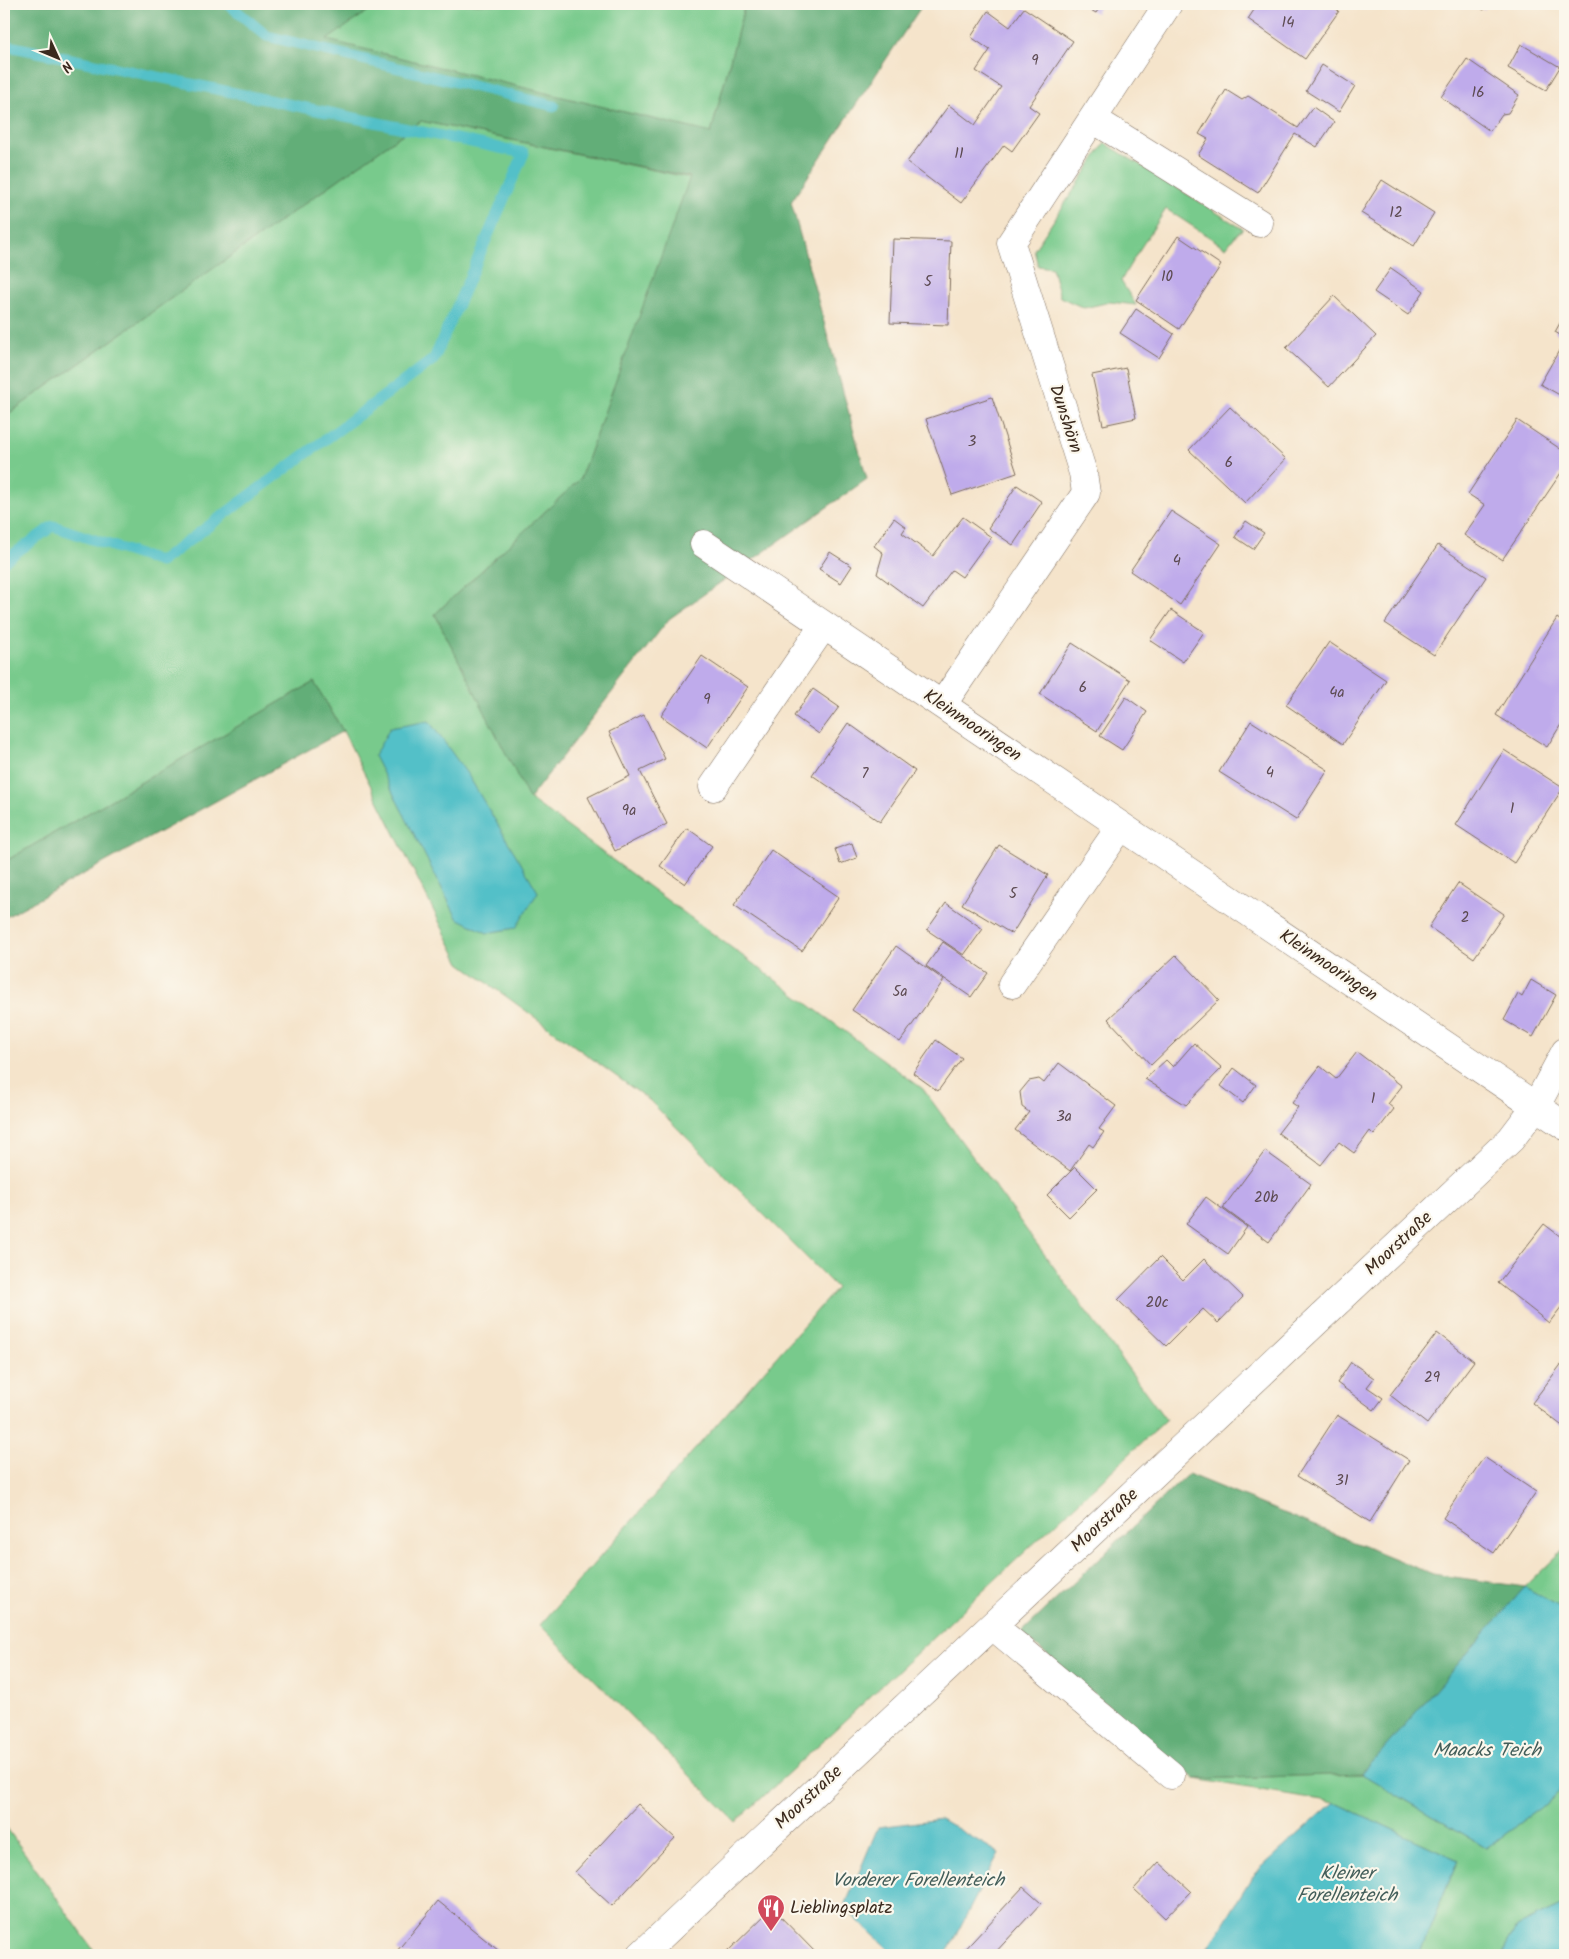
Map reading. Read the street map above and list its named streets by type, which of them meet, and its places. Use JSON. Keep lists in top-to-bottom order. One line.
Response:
{"streets":{"street":["Dunshörn","Kleinmooringen","Moorstraße"]},"crossings":[["Dunshörn","Kleinmooringen"],["Kleinmooringen","Moorstraße"]],"water":["Maacks Teich","Kleiner Forellenteich","Vorderer Forellenteich"],"places":{"restaurant":["Lieblingsplatz"]},"house_numbers":["14","9","16","11","12","10","5","3","6","4","6","4a","9","4","7","1","9a","5","2","5a","1","3a","20b","20c","29","31"],"north":"bottom right"}
